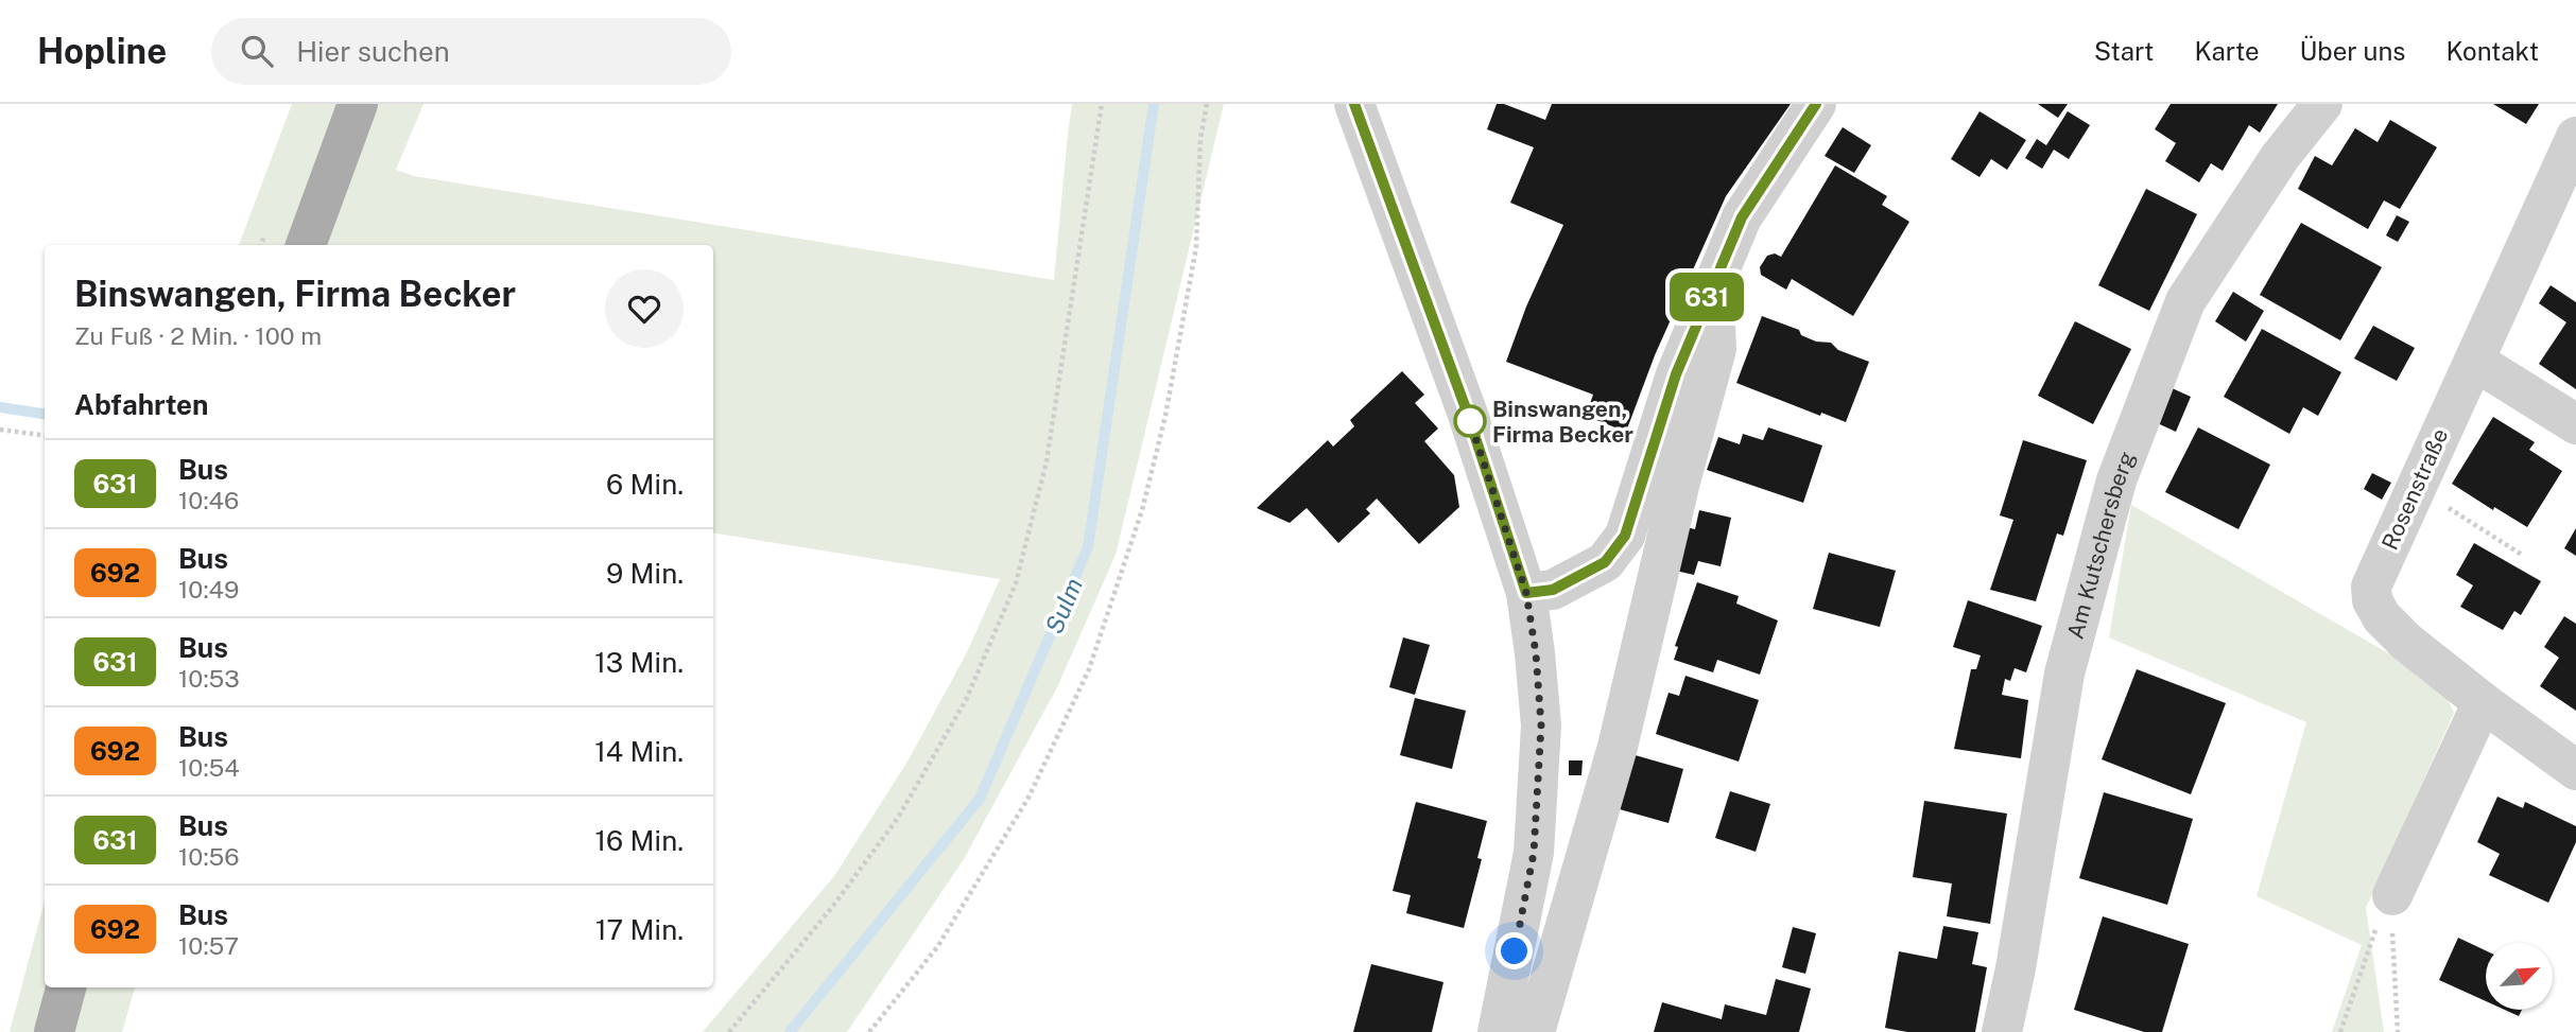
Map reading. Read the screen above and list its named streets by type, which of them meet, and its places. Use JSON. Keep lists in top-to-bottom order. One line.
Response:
{"streets":{"street":["Rosenstraße","Am Kutschersberg"]},"water":["Sulm"],"places":["Binswangen, Firma Becker"],"lines":["bus line 631"],"north":"top right","page":{"header":"Hopline","search":"Hier suchen","nav":["Start","Karte","Über uns","Kontakt"],"on_map":"631","heading":[["Binswangen, Firma Becker","Zu Fuß · 2 Min. · 100 m"],"Abfahrten"],"list":[{"mark":"631","name":"Bus","note":"10:46","value":"6 Min."},{"mark":"692","name":"Bus","note":"10:49","value":"9 Min."},{"mark":"631","name":"Bus","note":"10:53","value":"13 Min."},{"mark":"692","name":"Bus","note":"10:54","value":"14 Min."},{"mark":"631","name":"Bus","note":"10:56","value":"16 Min."},{"mark":"692","name":"Bus","note":"10:57","value":"17 Min."}]}}
